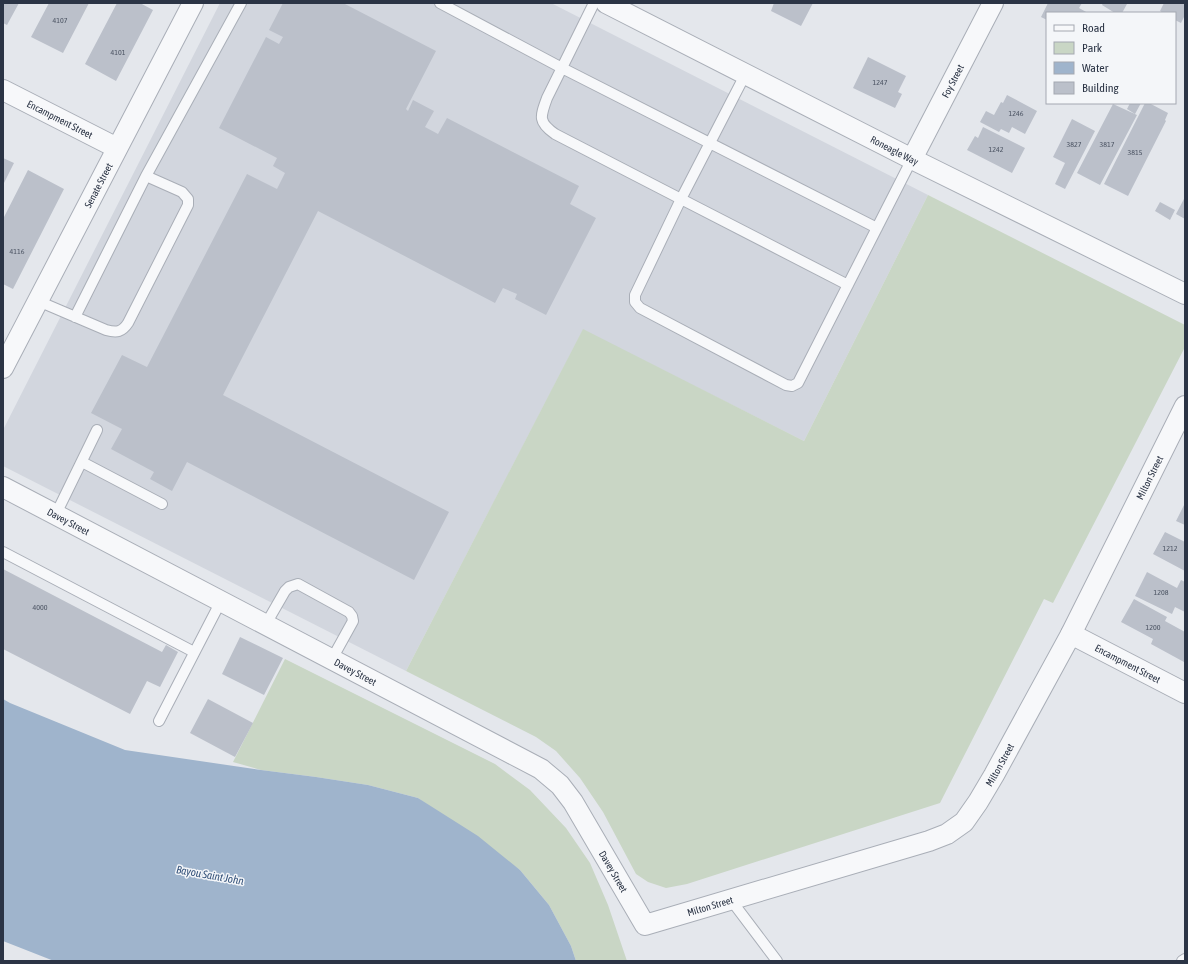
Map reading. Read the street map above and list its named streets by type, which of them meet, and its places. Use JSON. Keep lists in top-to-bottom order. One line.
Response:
{"streets":{"street":["Foy Street","Encampment Street","Roneagle Way","Senate Street","Milton Street","Davey Street"]},"crossings":[["Foy Street","Roneagle Way"],["Encampment Street","Senate Street"],["Encampment Street","Milton Street"],["Milton Street","Davey Street"]],"water":["Bayou Saint John"],"house_numbers":["4107","4101","1247","1246","3827","3817","1242","3815","4116","1212","1208","4000","1200"],"legend":["Road","Park","Water","Building"]}
